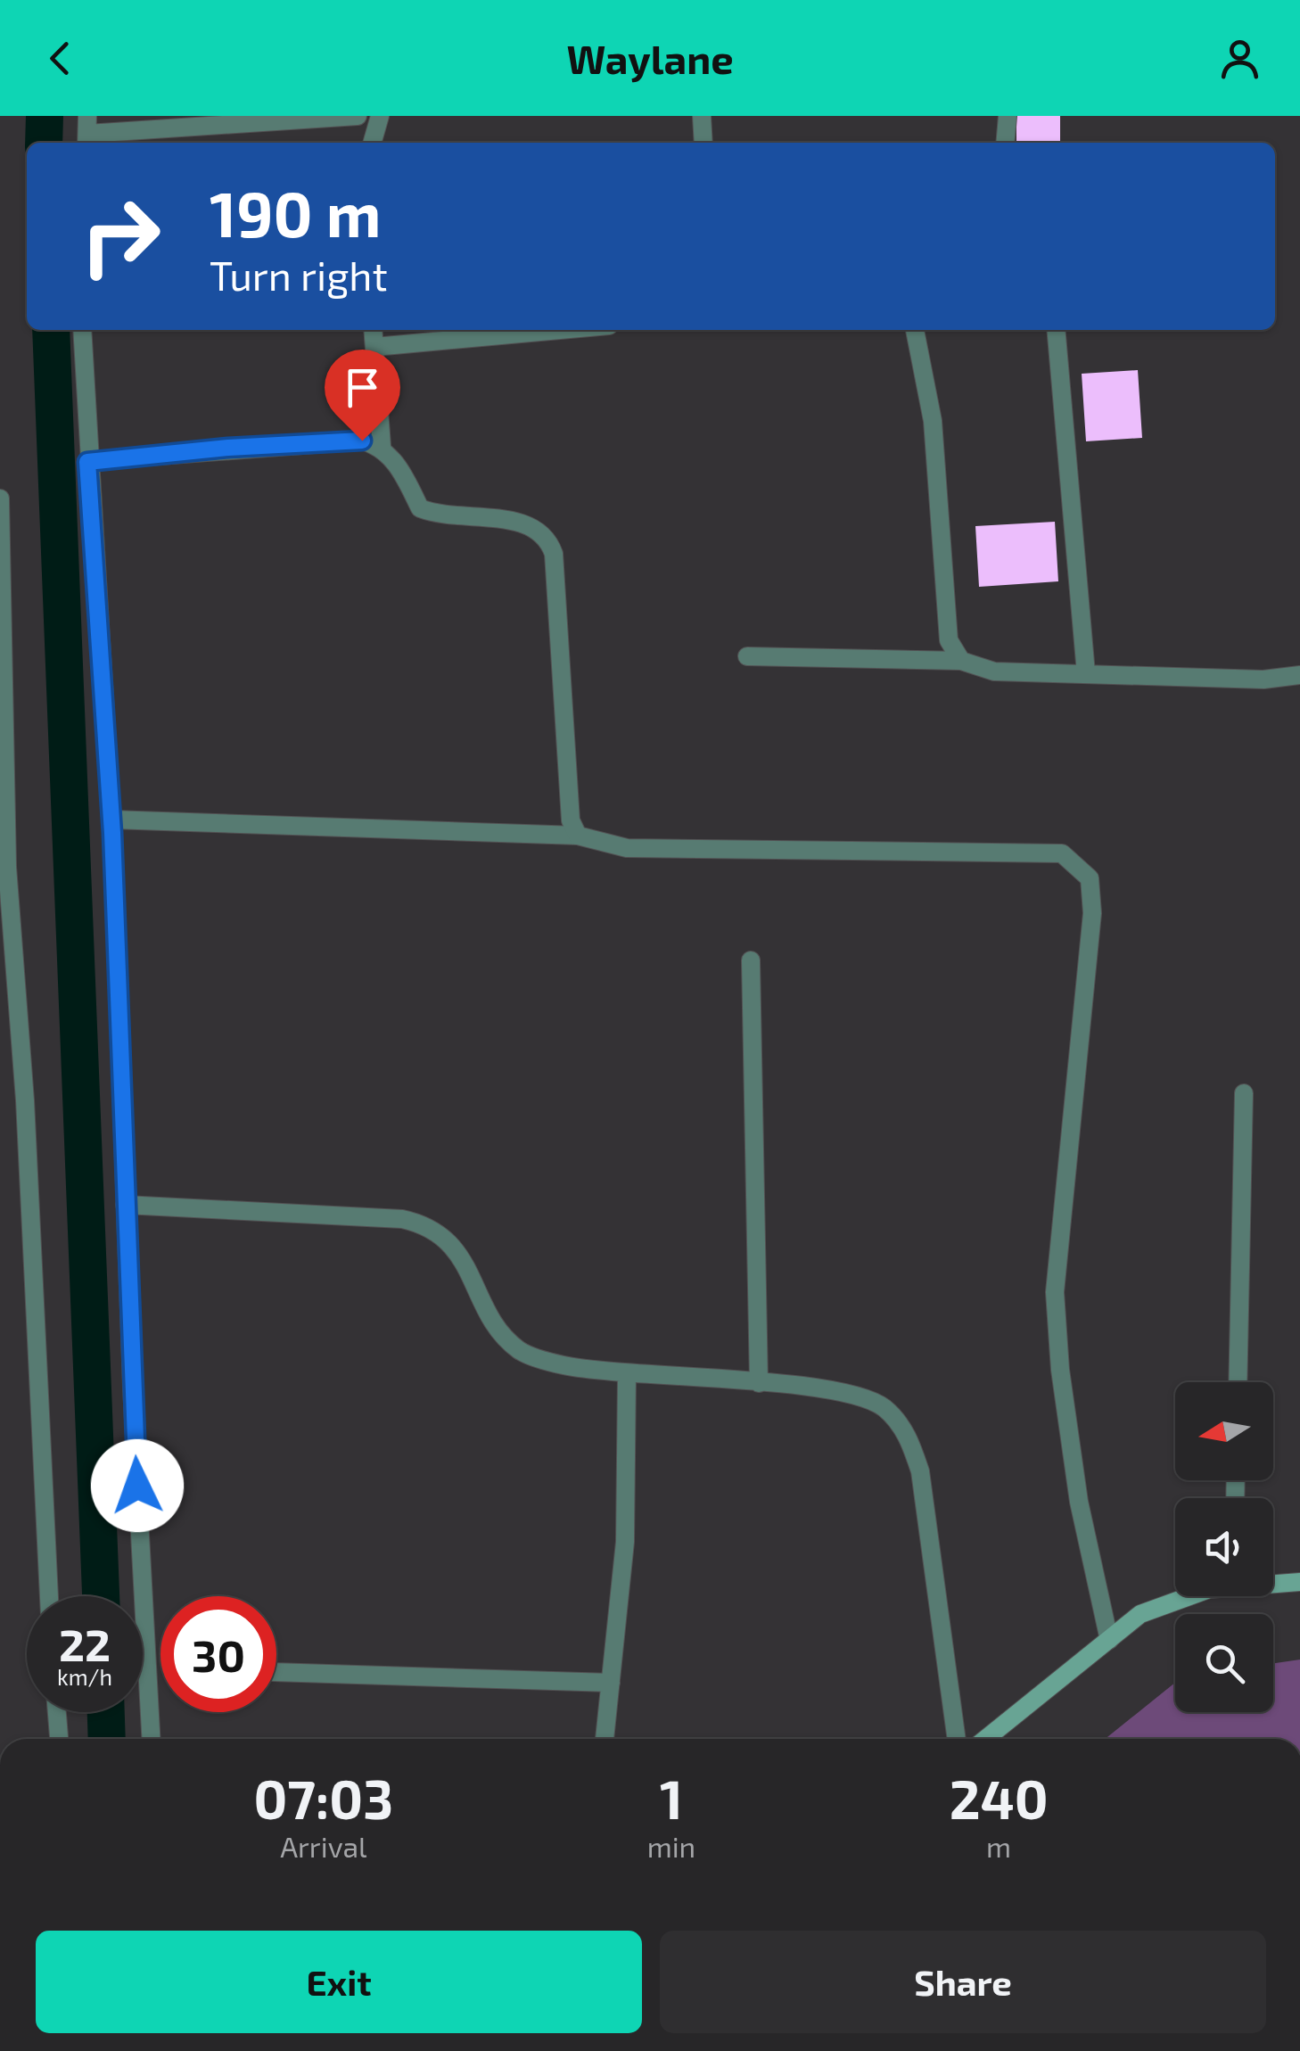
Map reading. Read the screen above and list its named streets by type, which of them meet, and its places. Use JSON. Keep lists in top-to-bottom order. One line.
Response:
{"north":"left","page":{"header":"Waylane","turn":["190 m","Turn right"],"speed":"22 km/h","limit":"30","eta":["07:03","Arrival","1","min","240","m"],"buttons":["Exit","Share"]}}
